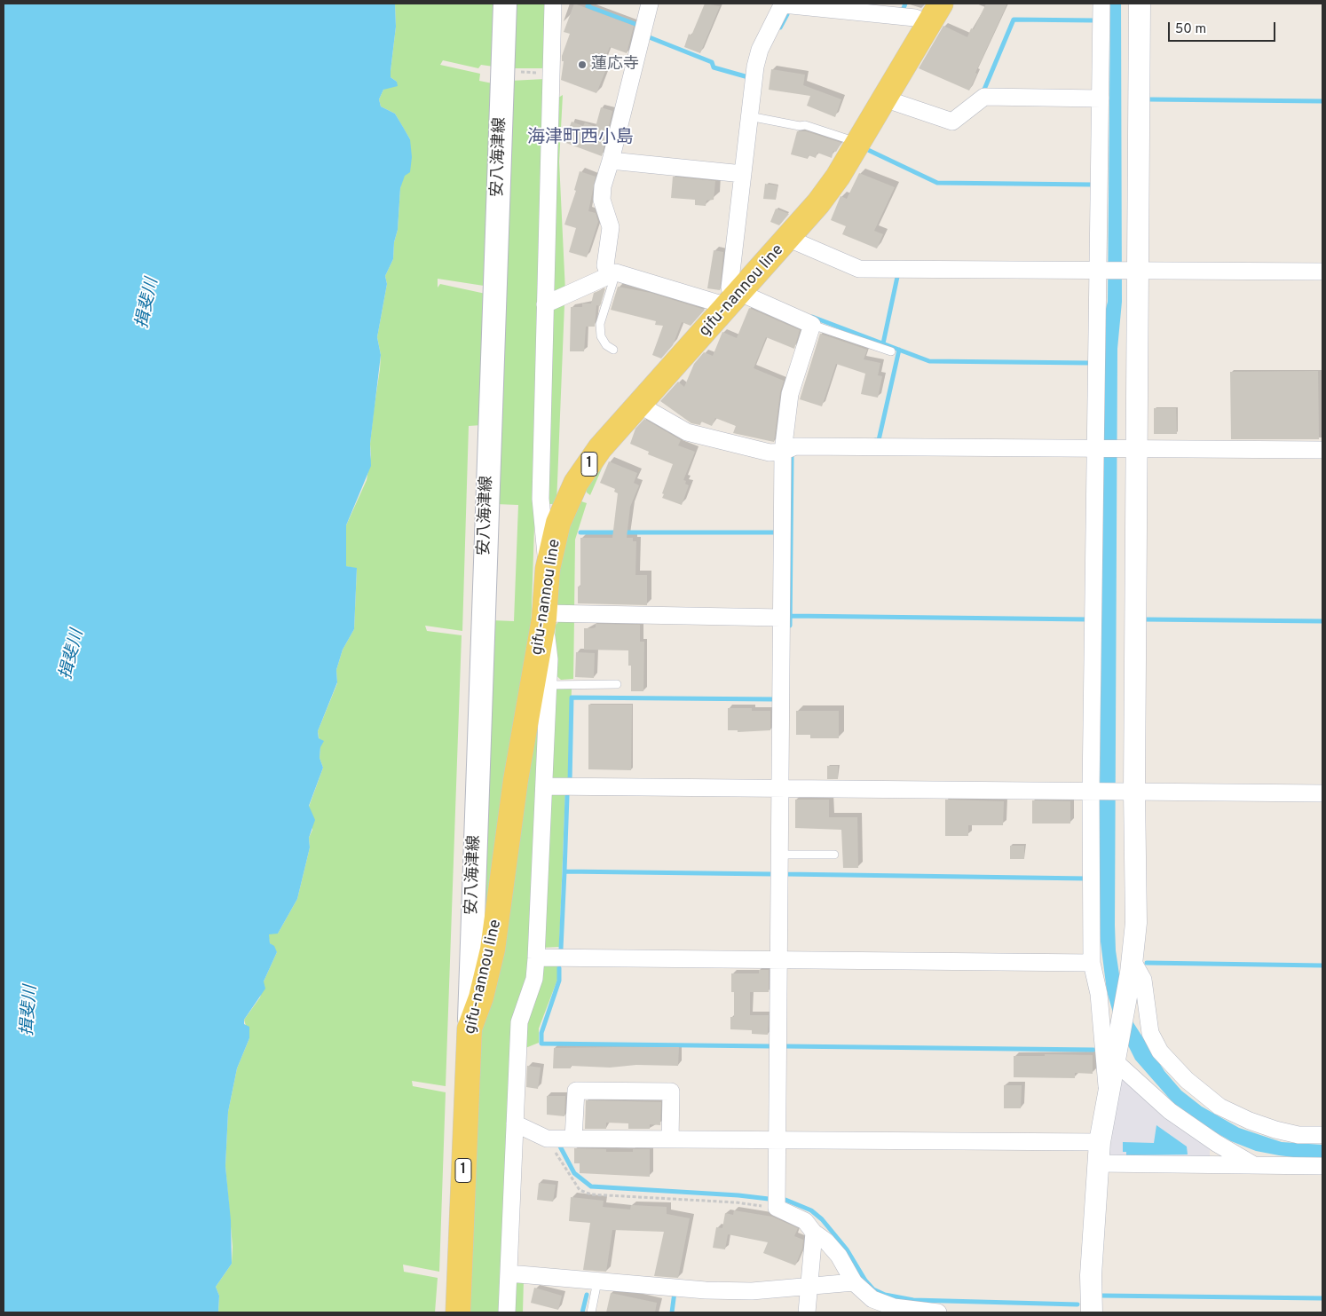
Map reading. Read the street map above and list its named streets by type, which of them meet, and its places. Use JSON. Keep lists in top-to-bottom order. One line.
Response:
{"streets":{"main road":["安八海津線","gifu-nannou line","1"]},"crossings":[["安八海津線","gifu-nannou line"]],"districts":["海津町西小島"],"water":["揖斐川"],"places":["蓮応寺"],"scale_bar":"50 m"}
